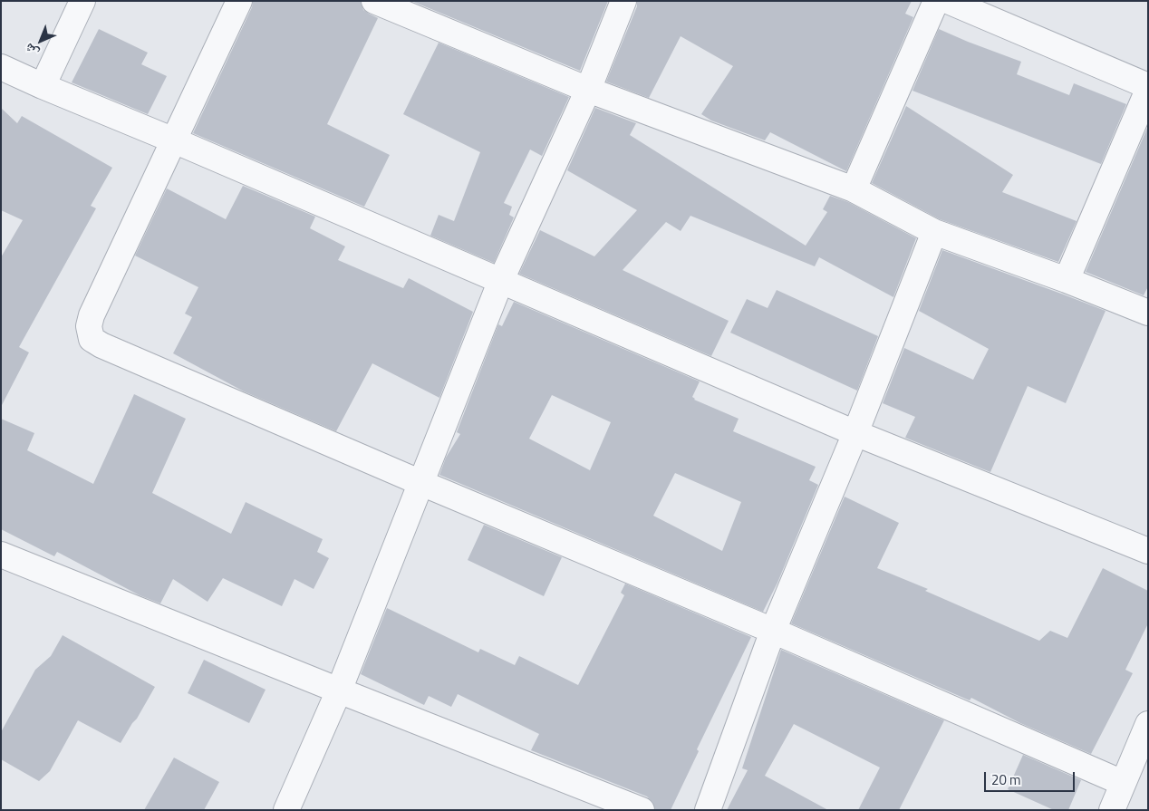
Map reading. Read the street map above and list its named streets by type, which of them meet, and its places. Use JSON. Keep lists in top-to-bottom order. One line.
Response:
{"scale_bar":"20 m","north":"bottom left"}
